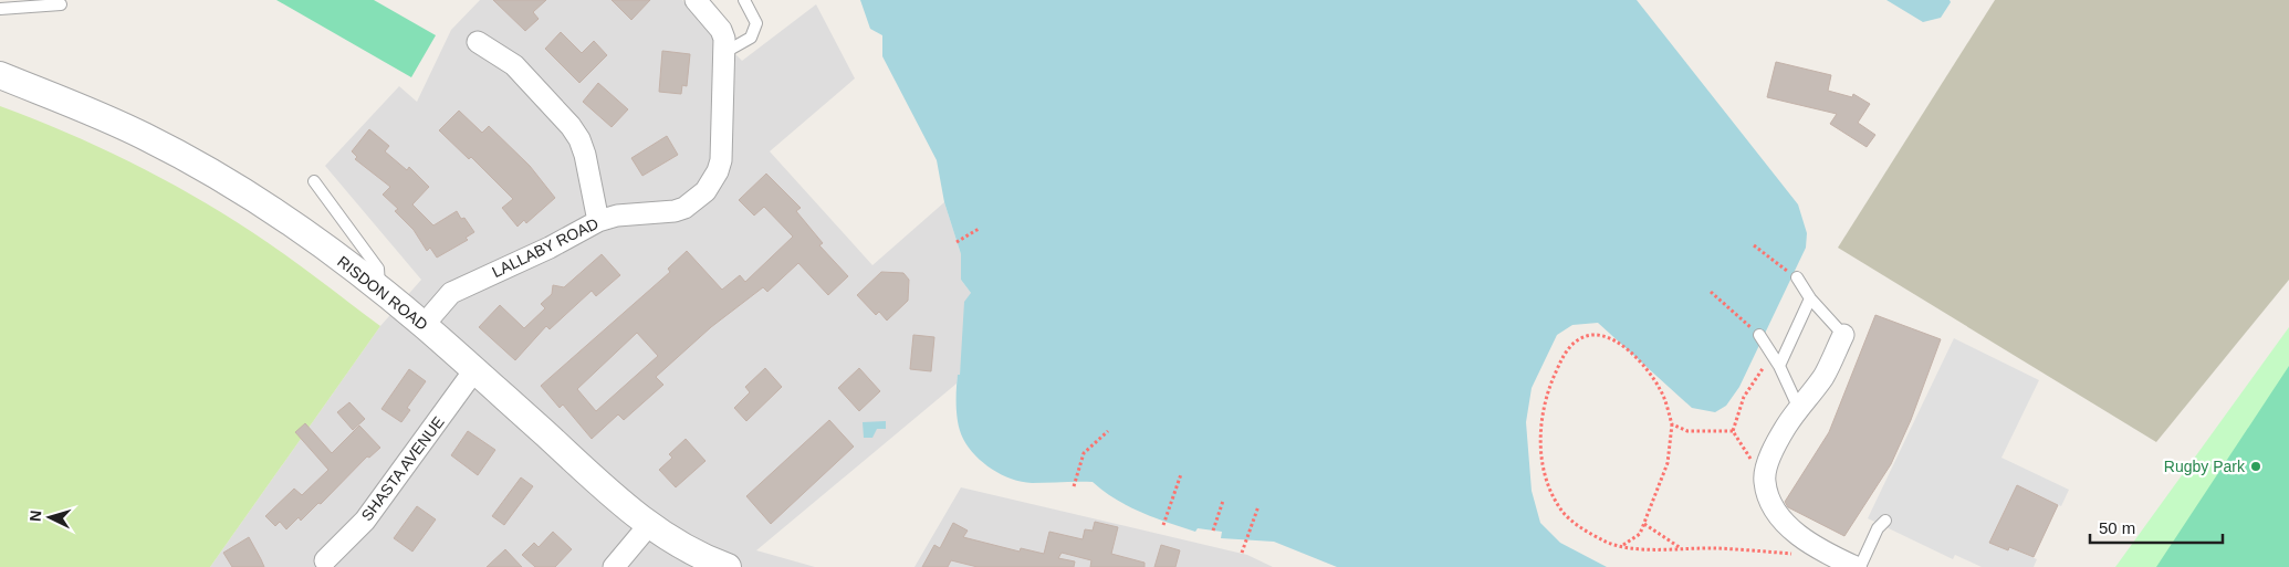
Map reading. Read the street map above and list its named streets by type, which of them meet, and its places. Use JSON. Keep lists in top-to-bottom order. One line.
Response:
{"streets":{"street":["LALLABY ROAD","RISDON ROAD","SHASTA AVENUE"]},"crossings":[["LALLABY ROAD","RISDON ROAD"],["RISDON ROAD","SHASTA AVENUE"]],"places":["Rugby Park"],"scale_bar":"50 m","north":"left"}
